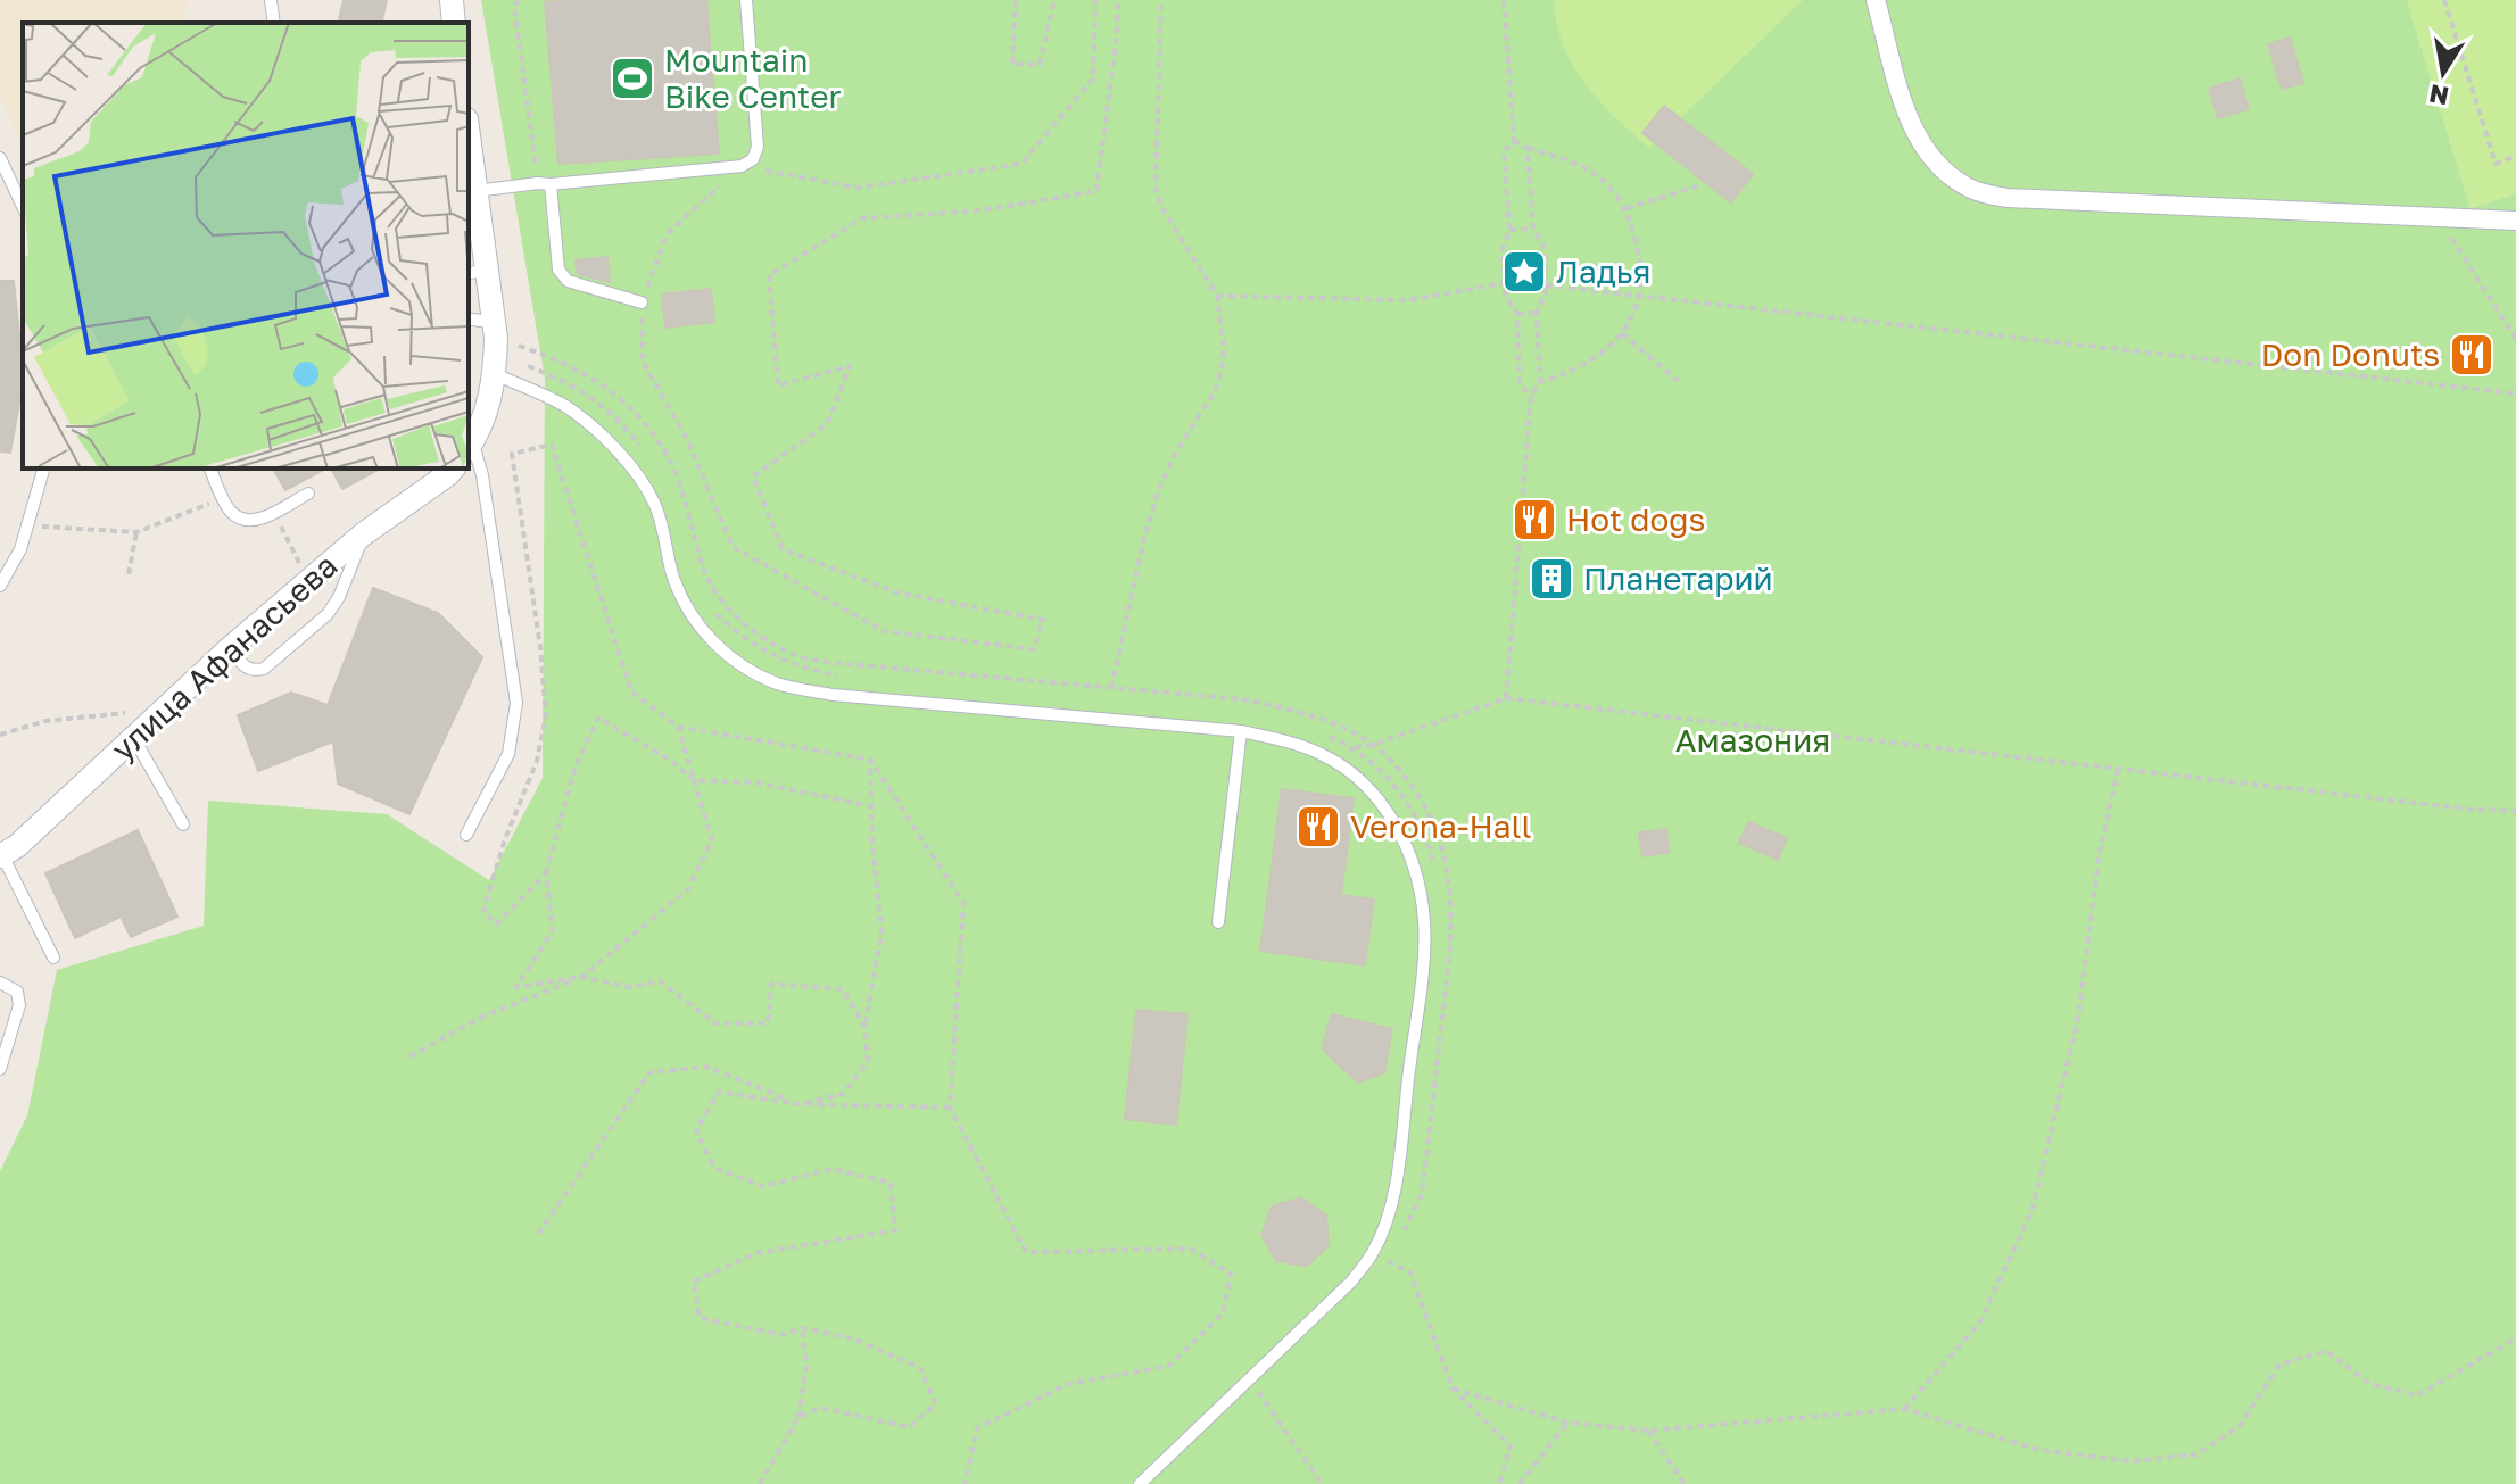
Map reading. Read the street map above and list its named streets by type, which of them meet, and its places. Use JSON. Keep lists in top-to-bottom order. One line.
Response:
{"streets":{"street":["улица Афанасьева"]},"parks":["Амазония"],"places":{"sports":["Mountain Bike Center"],"place":["Ладья"],"restaurant":["Don Donuts","Hot dogs","Verona-Hall"],"building":["Планетарий"]},"north":"bottom"}
